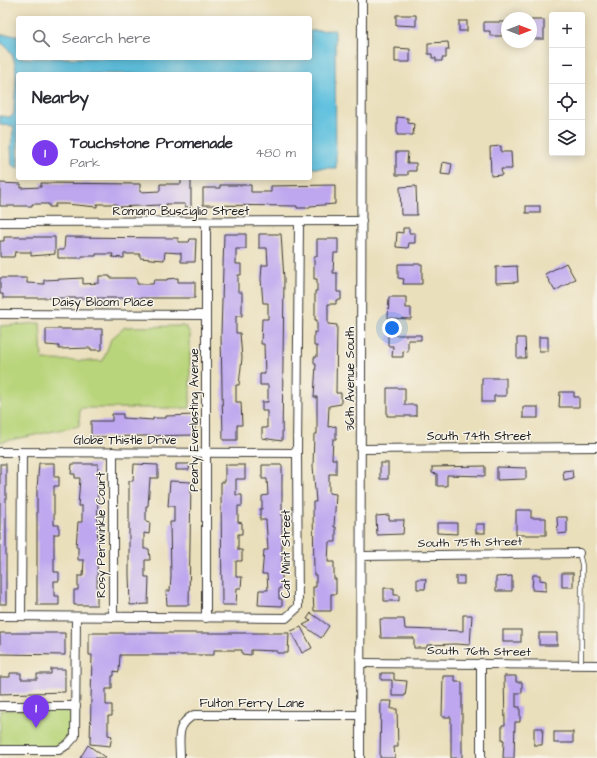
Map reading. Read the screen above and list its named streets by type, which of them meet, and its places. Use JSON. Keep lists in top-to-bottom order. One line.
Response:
{"streets":{"street":["Romano Busciglio Street","Daisy Bloom Place","36th Avenue South","Pearly Everlasting Avenue","South 74th Street","Globe Thistle Drive","Rosy Periwinkle Court","South 75th Street","Cat Mint Street","South 76th Street","Fulton Ferry Lane"]},"crossings":[["Romano Busciglio Street","36th Avenue South"],["Romano Busciglio Street","Pearly Everlasting Avenue"],["Romano Busciglio Street","Cat Mint Street"],["Daisy Bloom Place","Pearly Everlasting Avenue"],["36th Avenue South","South 74th Street"],["36th Avenue South","South 75th Street"],["36th Avenue South","South 76th Street"],["36th Avenue South","Fulton Ferry Lane"],["Pearly Everlasting Avenue","Globe Thistle Drive"],["Pearly Everlasting Avenue","Cat Mint Street"],["Globe Thistle Drive","Rosy Periwinkle Court"],["Globe Thistle Drive","Cat Mint Street"],["Rosy Periwinkle Court","Cat Mint Street"]],"north":"right","page":{"map_buttons":["+","−"],"search":"Search here","heading":"Nearby","list":[{"mark":"1","name":"Touchstone Promenade","note":"Park","value":"480 m"}],"pins":"1"}}
